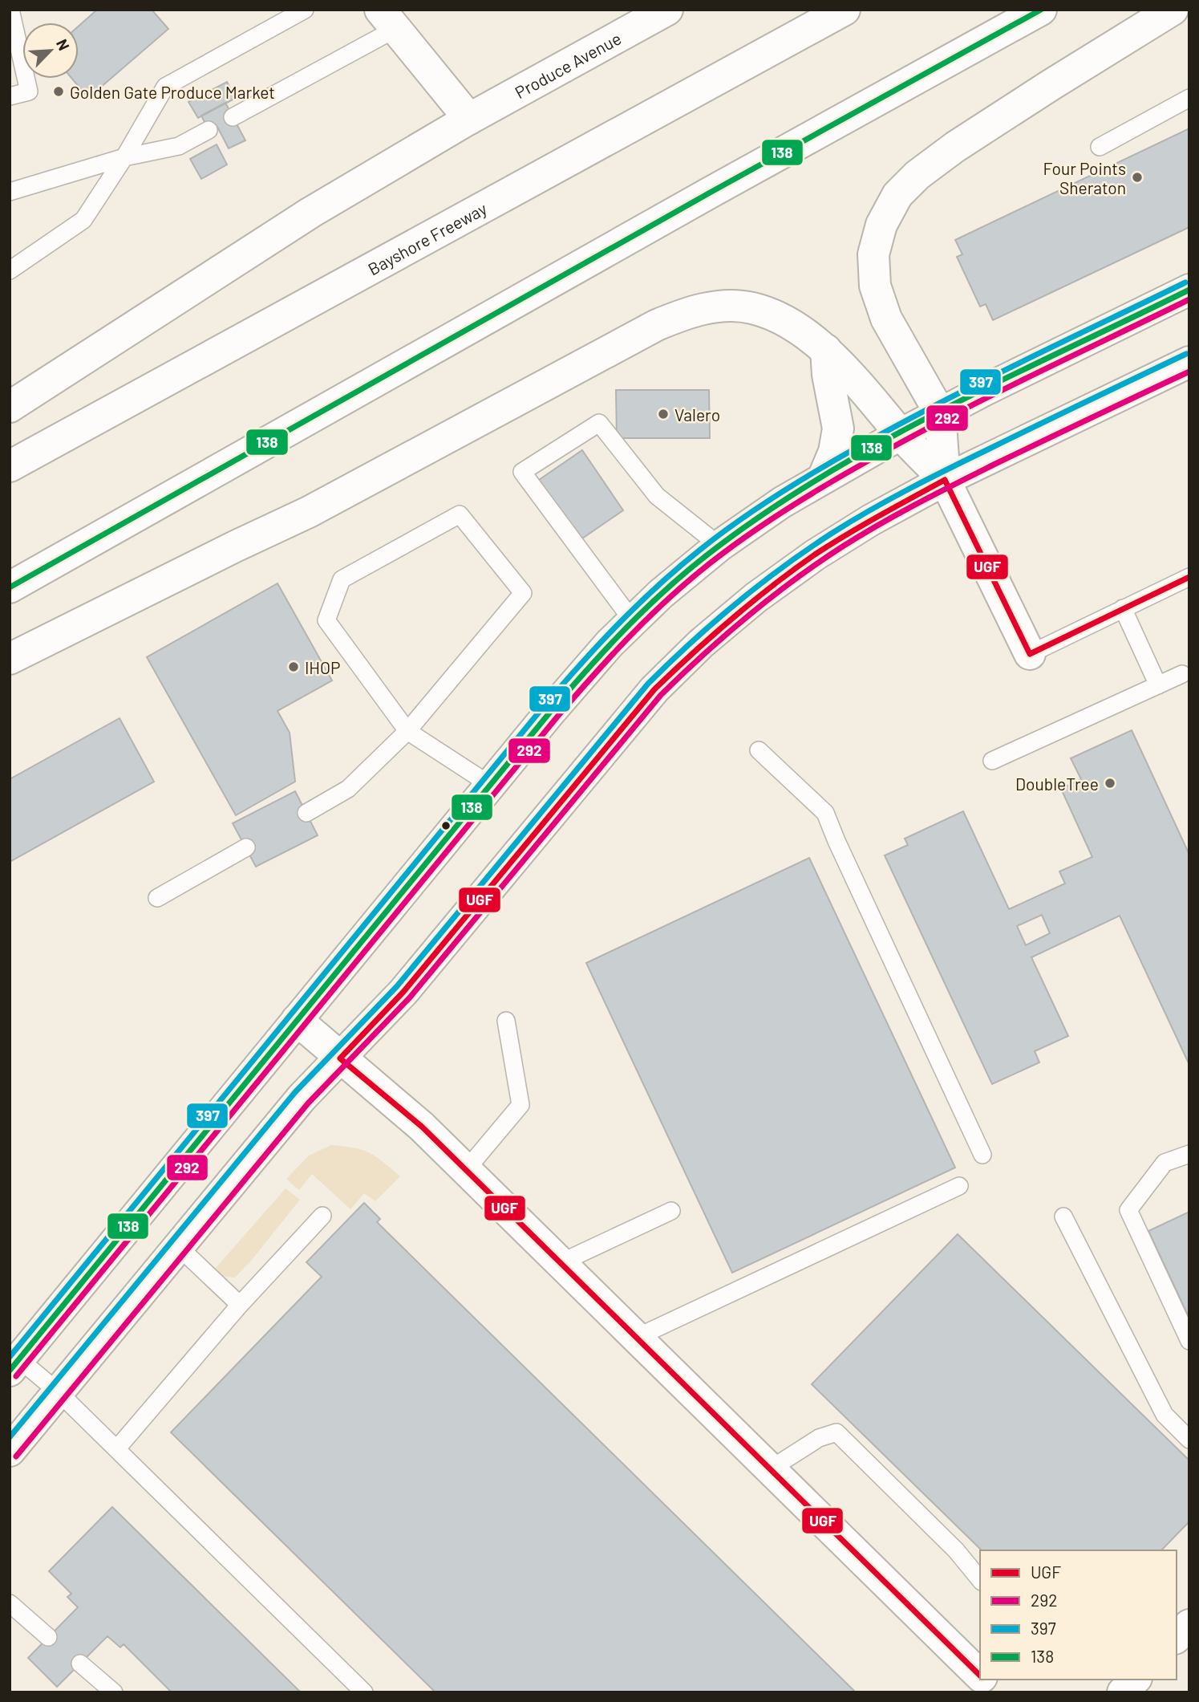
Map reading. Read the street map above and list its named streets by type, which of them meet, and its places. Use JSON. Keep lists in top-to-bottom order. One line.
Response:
{"streets":{"main road":["Produce Avenue","Bayshore Freeway"]},"places":["Golden Gate Produce Market","Four Points Sheraton","Valero","IHOP","DoubleTree"],"lines":["transit line 138","transit line 397","transit line 292","transit line UGF"],"legend":["UGF","292","397","138"],"north":"top right"}
